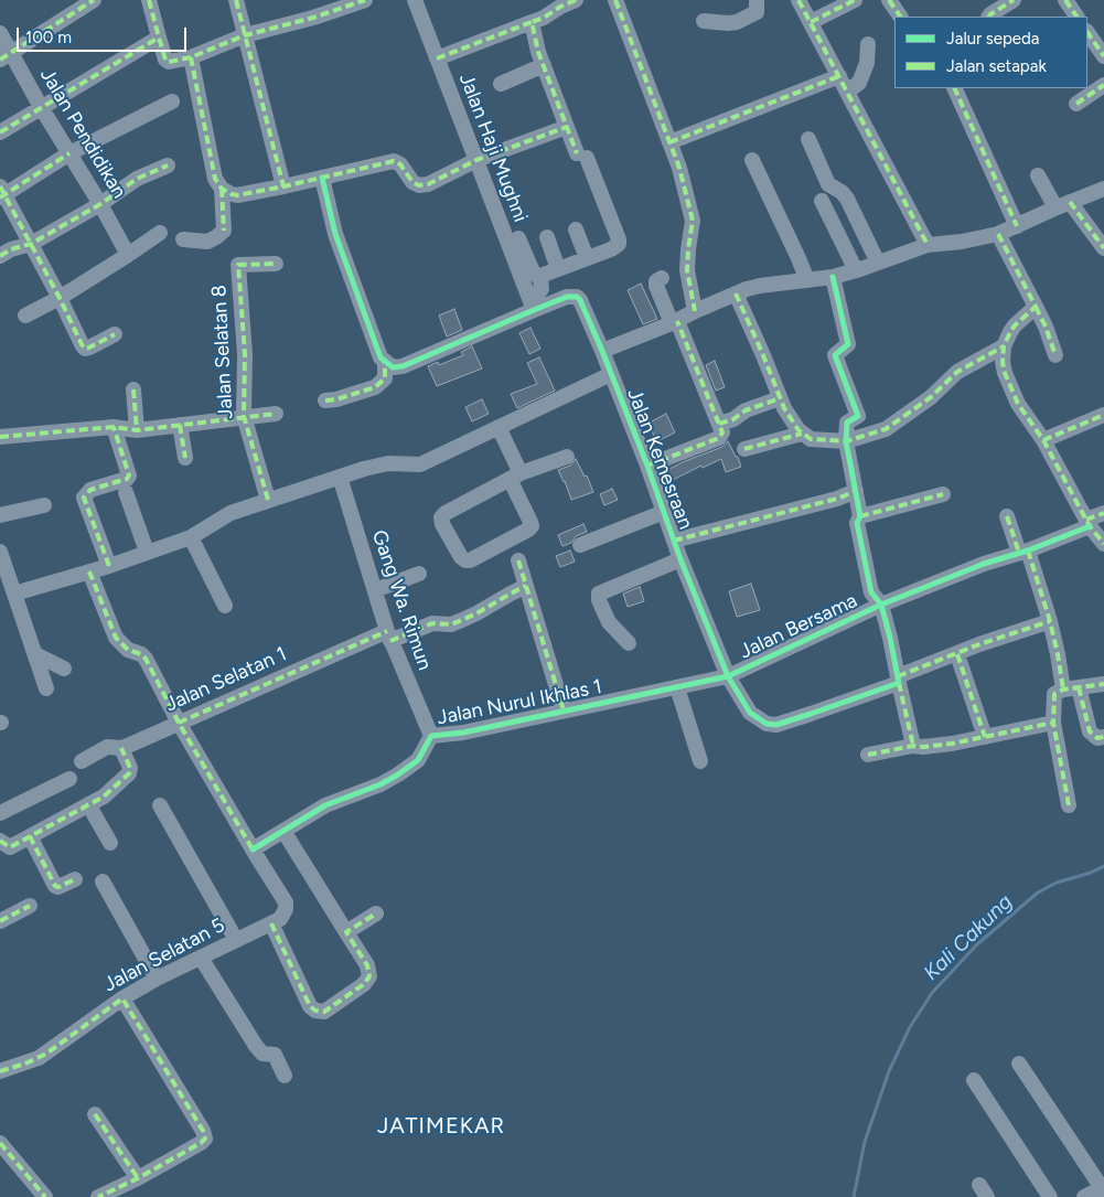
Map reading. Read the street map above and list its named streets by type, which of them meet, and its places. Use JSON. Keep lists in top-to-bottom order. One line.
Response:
{"streets":{"street":["Jalan Pendidikan","Jalan Haji Mughni","Jalan Selatan 8","Jalan Kemesraan","Gang Wa. Rimun","Jalan Bersama","Jalan Selatan 1","Jalan Nurul Ikhlas 1","Jalan Selatan 5"]},"crossings":[["Jalan Haji Mughni","Jalan Kemesraan"],["Jalan Kemesraan","Jalan Bersama"],["Jalan Kemesraan","Jalan Nurul Ikhlas 1"],["Gang Wa. Rimun","Jalan Selatan 1"],["Gang Wa. Rimun","Jalan Nurul Ikhlas 1"],["Jalan Bersama","Jalan Nurul Ikhlas 1"]],"districts":["JATIMEKAR"],"water":["Kali Cakung"],"legend":["Jalur sepeda","Jalan setapak"],"scale_bar":"100 m"}
